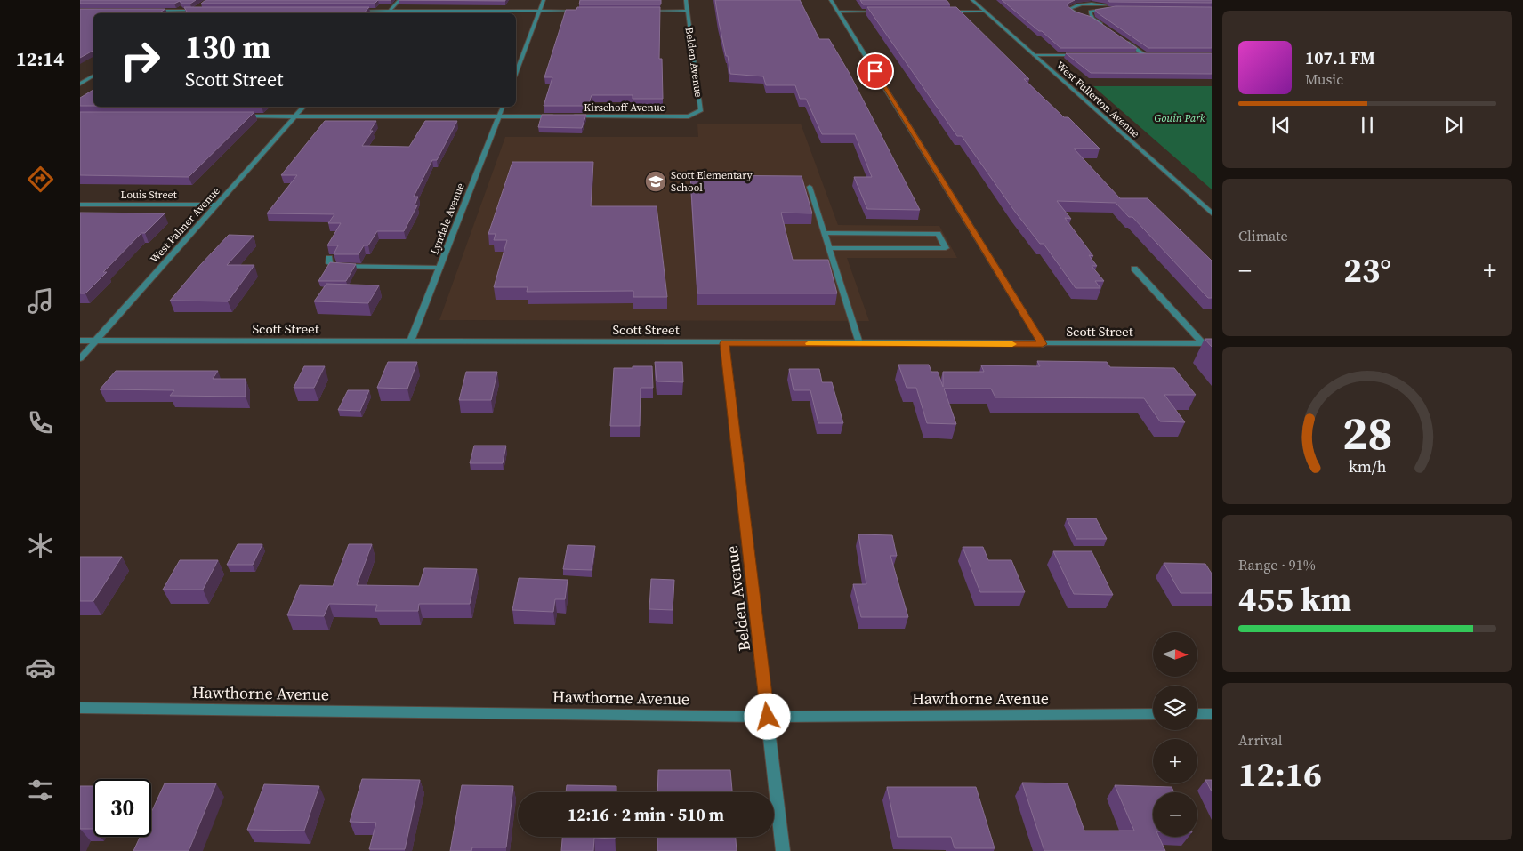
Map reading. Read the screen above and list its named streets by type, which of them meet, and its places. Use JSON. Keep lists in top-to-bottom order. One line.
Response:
{"streets":{"street":["Belden Avenue","West Fullerton Avenue","Kirschoff Avenue","Louis Street","Lyndale Avenue","West Palmer Avenue","Scott Street","Hawthorne Avenue"]},"crossings":[["Belden Avenue","Kirschoff Avenue"],["Belden Avenue","Scott Street"],["Belden Avenue","Hawthorne Avenue"],["Louis Street","West Palmer Avenue"],["Lyndale Avenue","Scott Street"],["West Palmer Avenue","Scott Street"]],"parks":["Gouin Park"],"places":{"school or university":["Scott Elementary School"]},"north":"right","page":{"tabs":"12:14","turn":["130 m","Scott Street"],"song":["107.1 FM","Music"],"tile":["Climate",["Range · 91%","455 km"],["Arrival","12:16"]],"heat":["−","23°","+"],"map_buttons":["+","−"],"limit":"30","trip":"12:16 · 2 min · 510 m","gauge":["28","km/h"]}}
